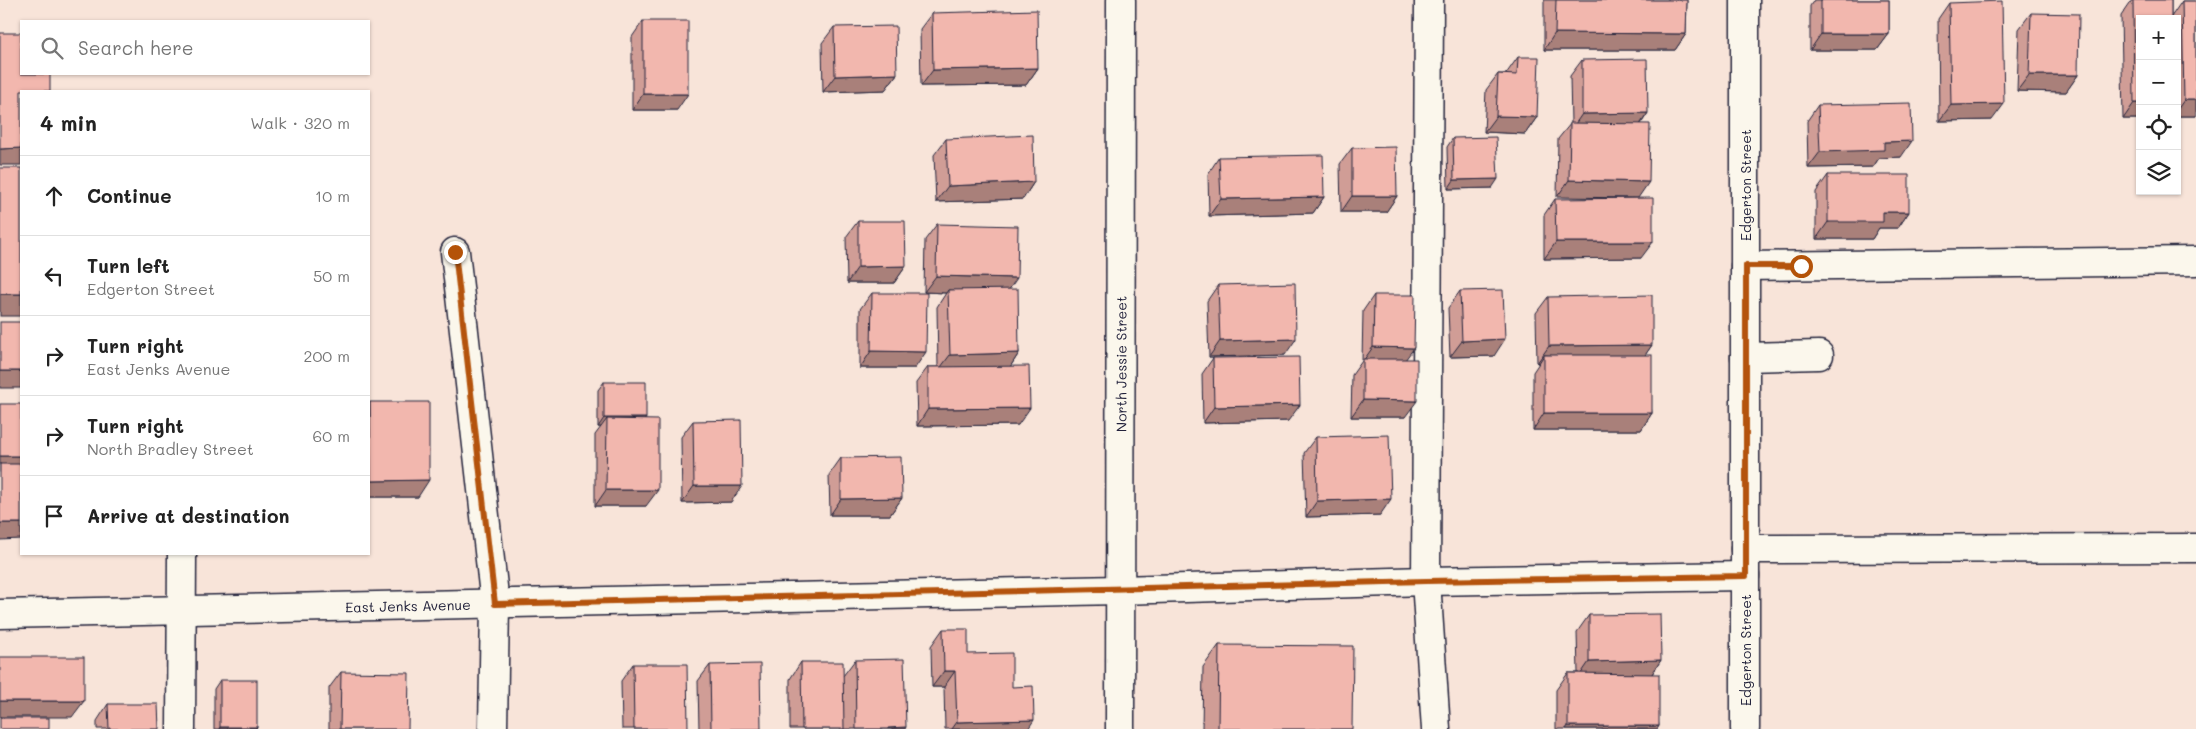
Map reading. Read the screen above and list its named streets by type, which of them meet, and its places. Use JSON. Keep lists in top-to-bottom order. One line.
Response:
{"streets":{"street":["Edgerton Street","North Jessie Street","East Jenks Avenue"]},"crossings":[["Edgerton Street","East Jenks Avenue"],["North Jessie Street","East Jenks Avenue"]],"page":{"map_buttons":["+","−"],"search":"Search here","heading":["4 min","Walk · 320 m"],"list":[["Continue","10 m"],["Turn left","Edgerton Street","50 m"],["Turn right","East Jenks Avenue","200 m"],["Turn right","North Bradley Street","60 m"],"Arrive at destination"]}}
